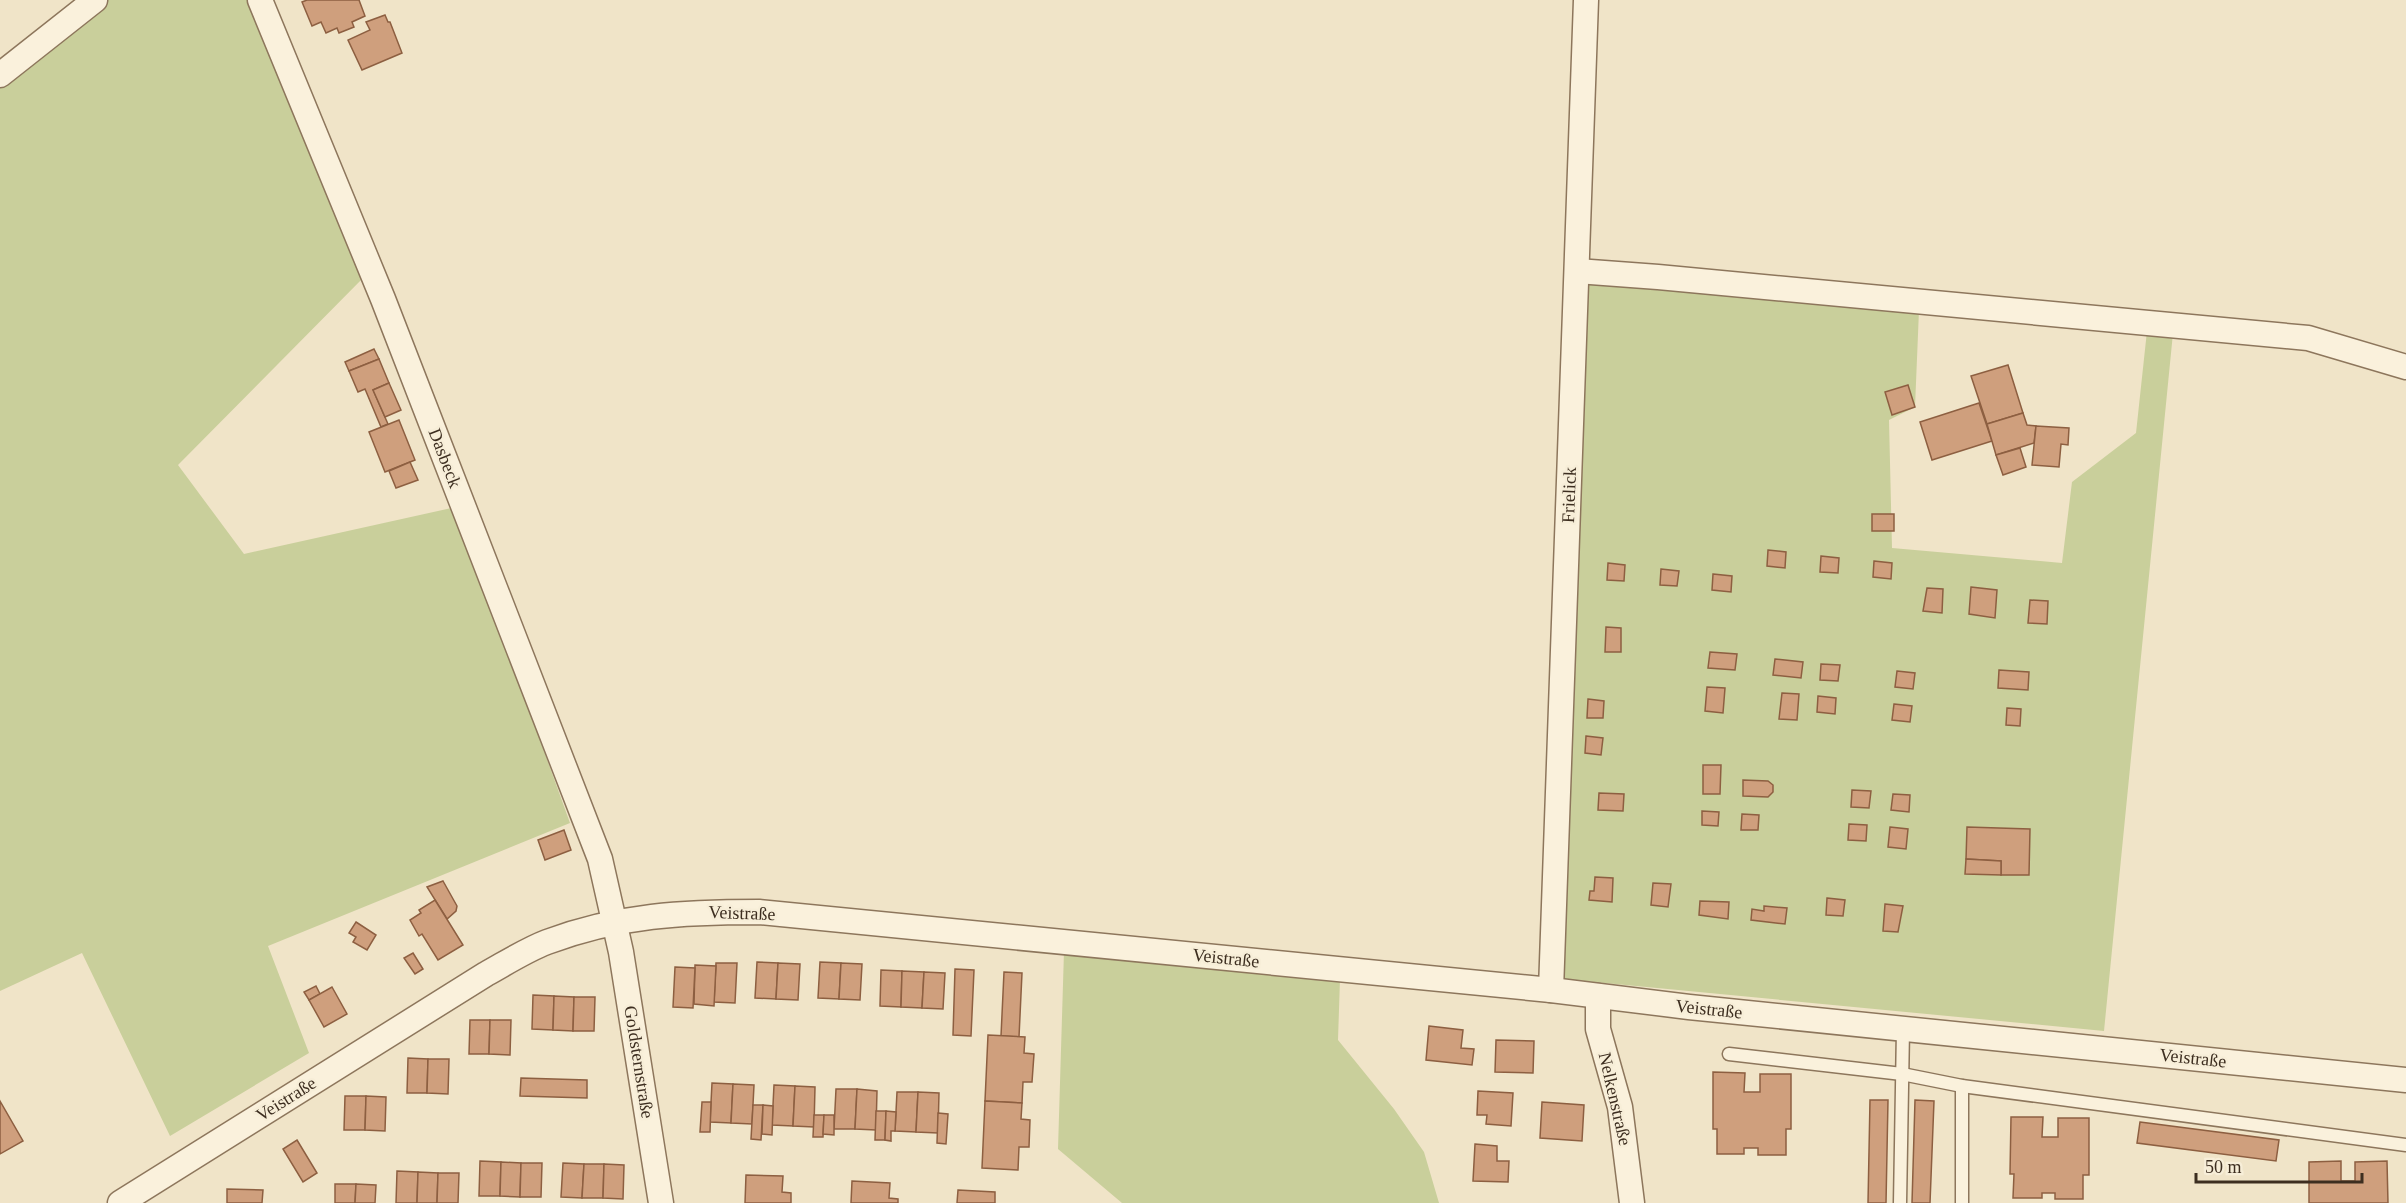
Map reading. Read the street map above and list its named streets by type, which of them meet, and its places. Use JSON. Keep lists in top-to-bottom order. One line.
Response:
{"streets":{"street":["Dasbeck","Frielick","Veistraße","Goldsternstraße","Nelkenstraße"]},"crossings":[["Dasbeck","Veistraße"],["Dasbeck","Goldsternstraße"],["Frielick","Veistraße"],["Veistraße","Goldsternstraße"],["Veistraße","Nelkenstraße"]],"scale_bar":"50 m"}
